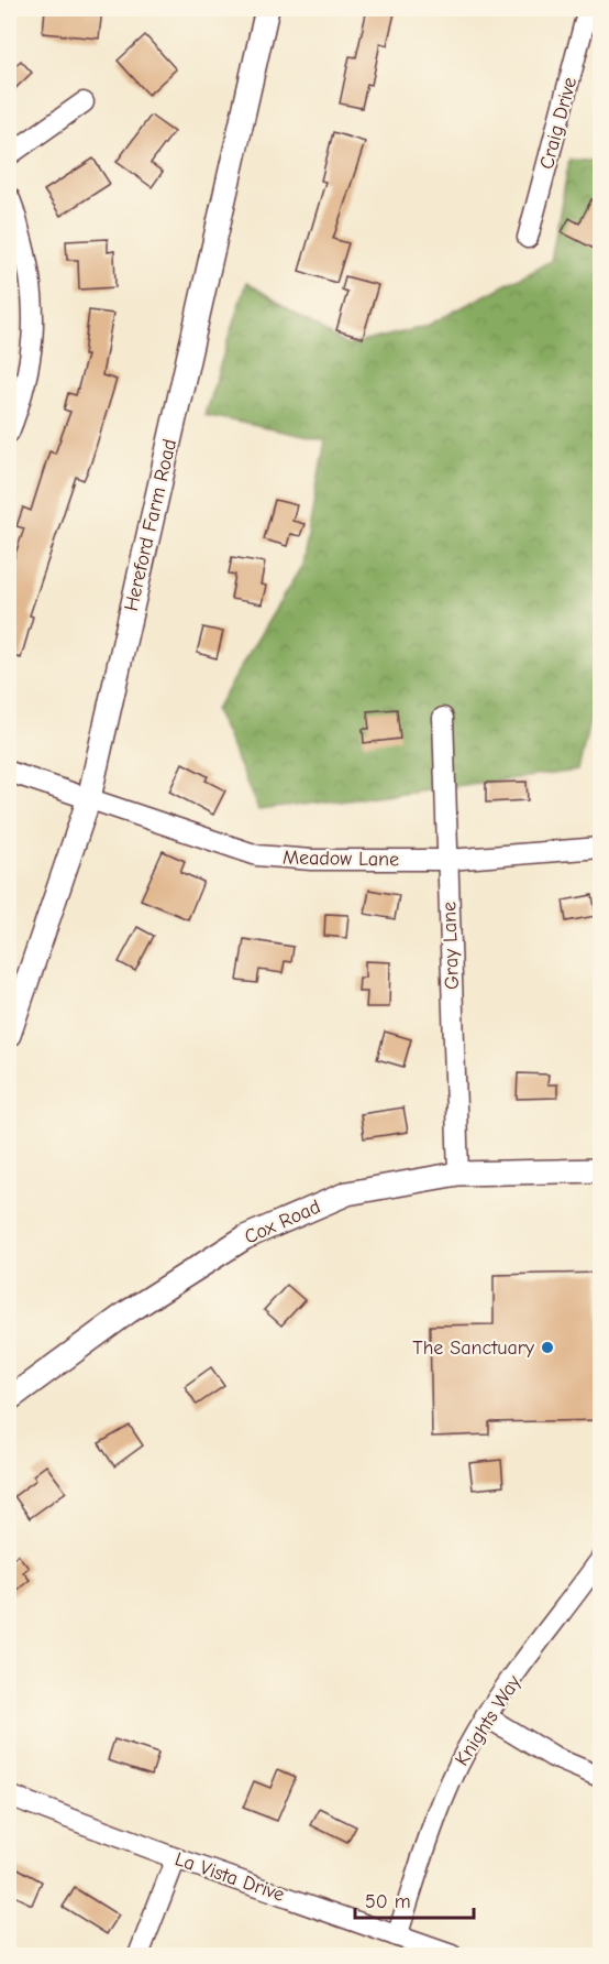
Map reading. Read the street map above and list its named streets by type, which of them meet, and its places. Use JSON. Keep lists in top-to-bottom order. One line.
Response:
{"streets":{"street":["Craig Drive","Hereford Farm Road","Meadow Lane","Gray Lane","Cox Road","Knights Way","La Vista Drive"]},"crossings":[["Hereford Farm Road","Meadow Lane"],["Meadow Lane","Gray Lane"],["Gray Lane","Cox Road"],["Knights Way","La Vista Drive"]],"places":["The Sanctuary"],"scale_bar":"50 m"}
